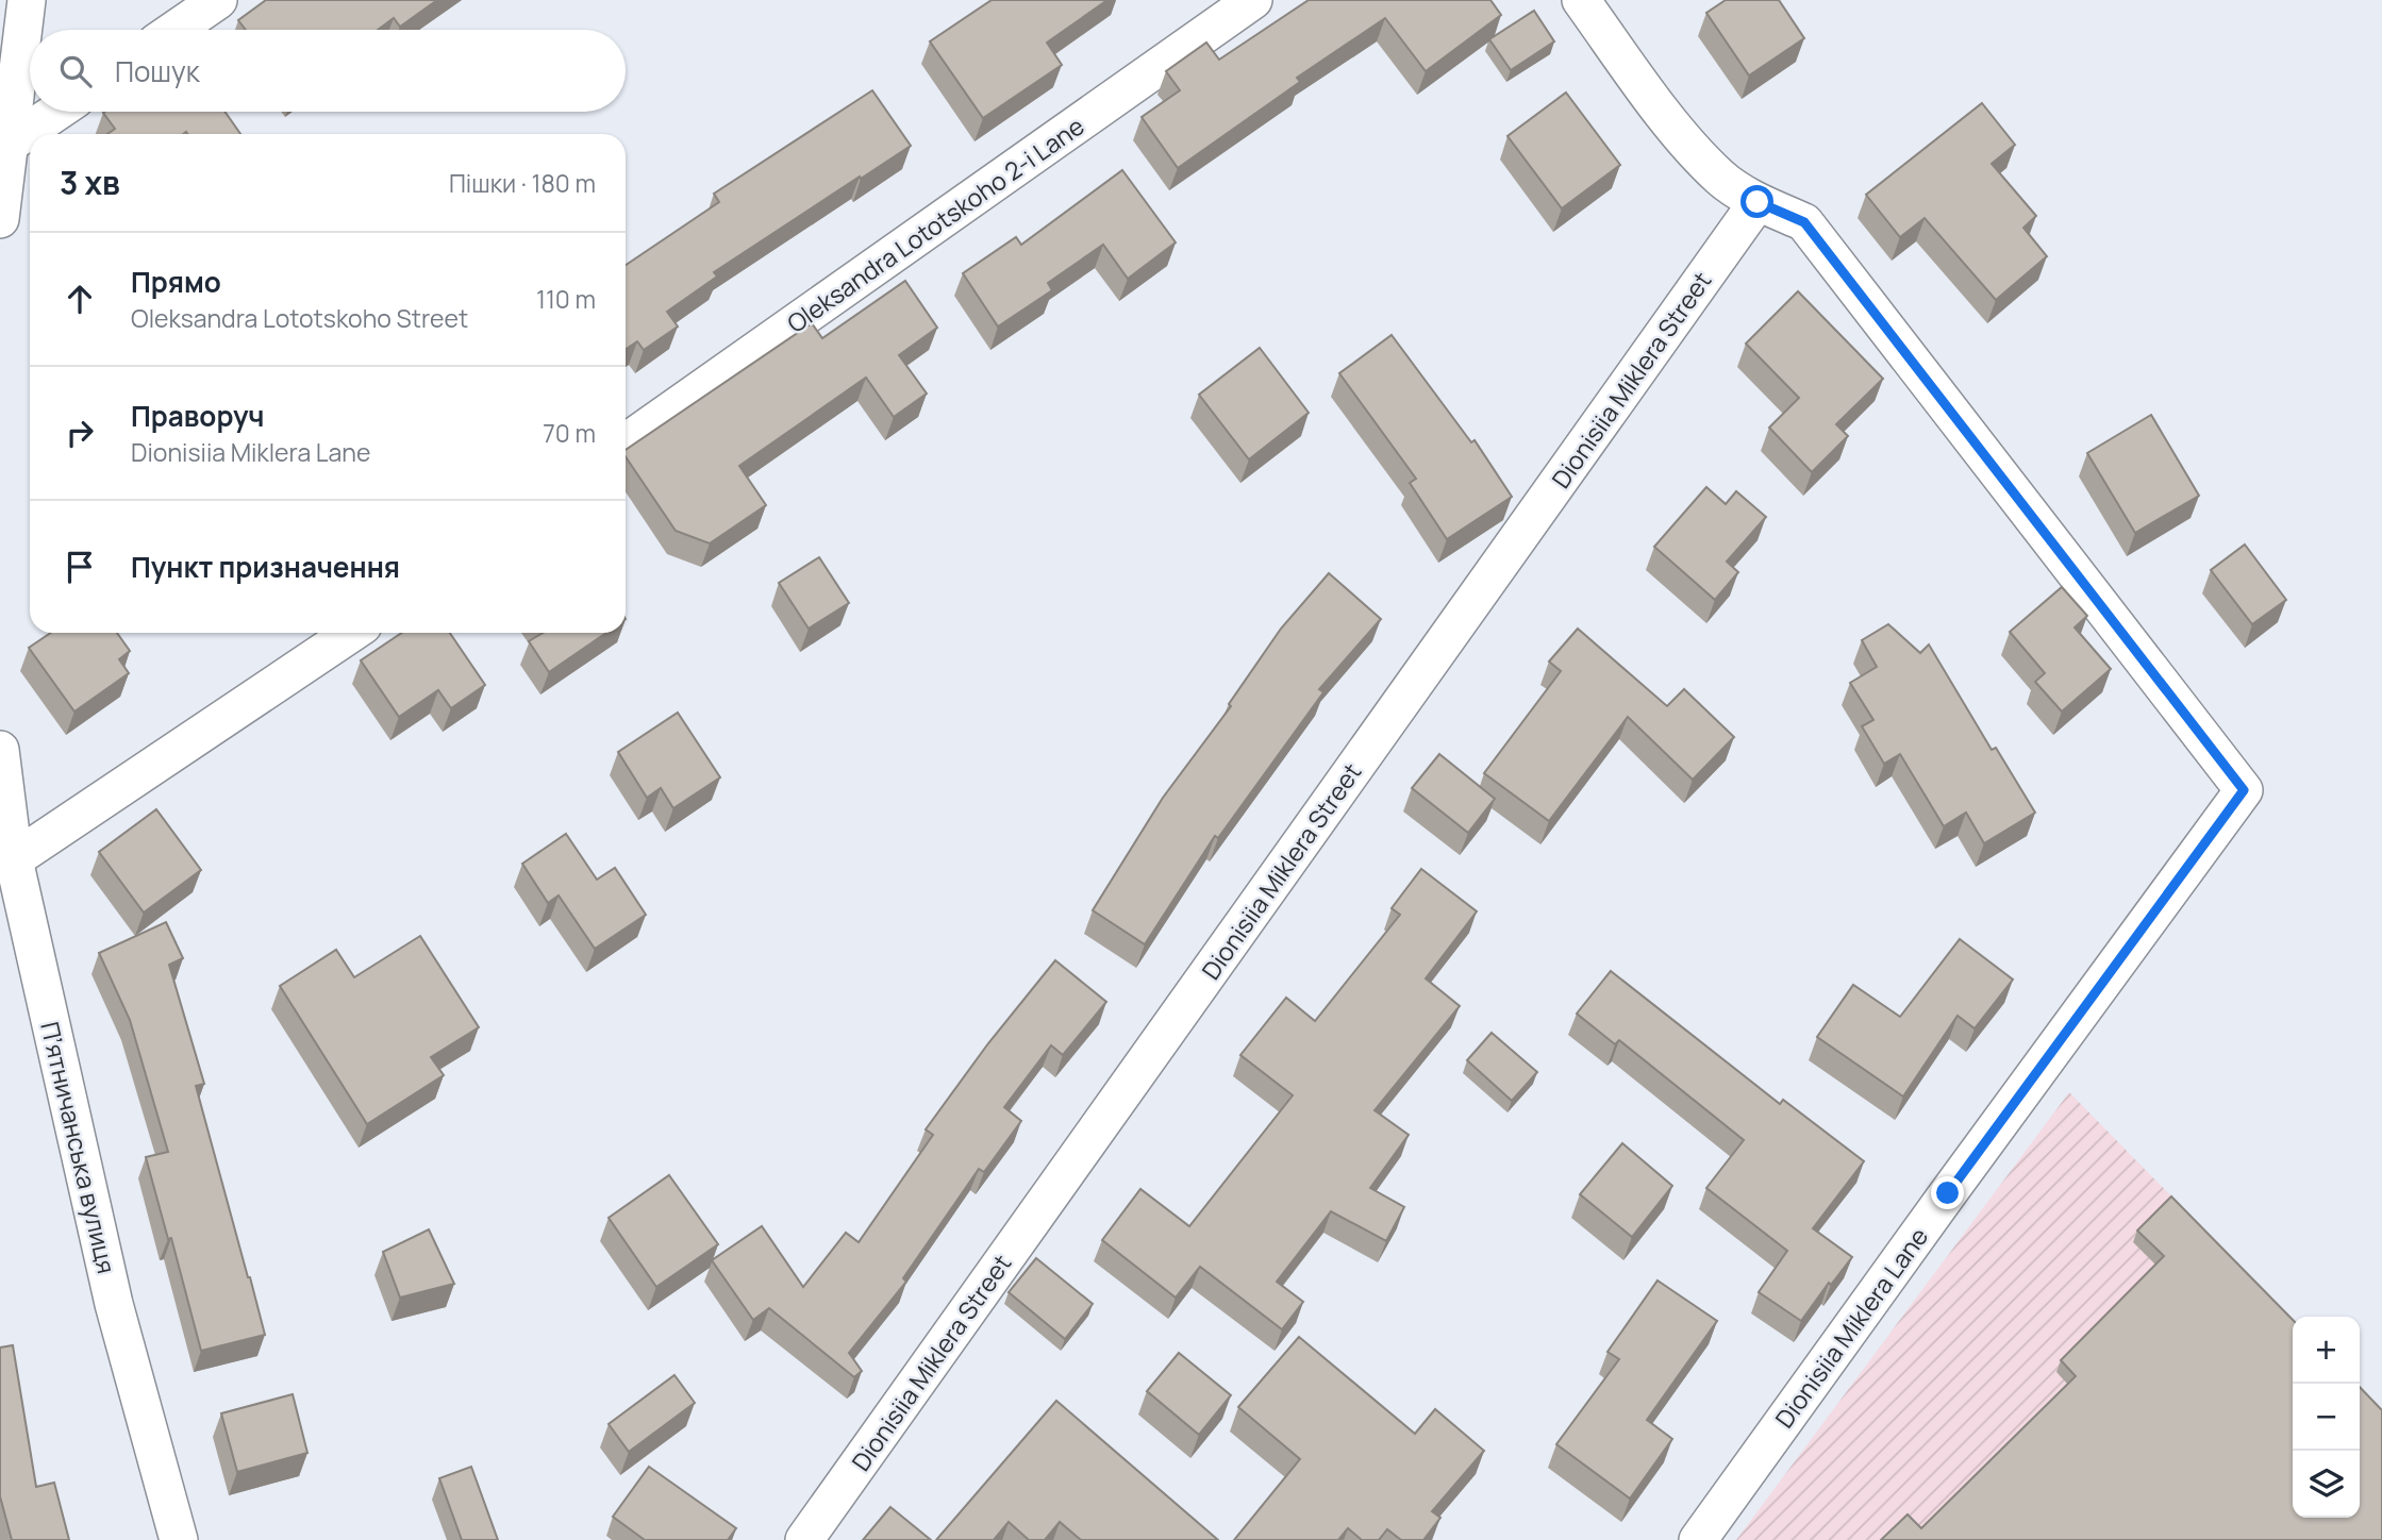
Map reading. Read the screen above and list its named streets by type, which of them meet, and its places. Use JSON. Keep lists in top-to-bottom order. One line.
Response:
{"streets":{"street":["Oleksandra Lototskoho 2-i Lane","Dionisiia Miklera Street","Пʼятничанська вулиця","Dionisiia Miklera Lane"]},"crossings":[["Dionisiia Miklera Street","Dionisiia Miklera Lane"]],"page":{"search":"Пошук","heading":["3 хв","Пішки · 180 m"],"list":[["Прямо","Oleksandra Lototskoho Street","110 m"],["Праворуч","Dionisiia Miklera Lane","70 m"],"Пункт призначення"],"map_buttons":["+","−"]}}
